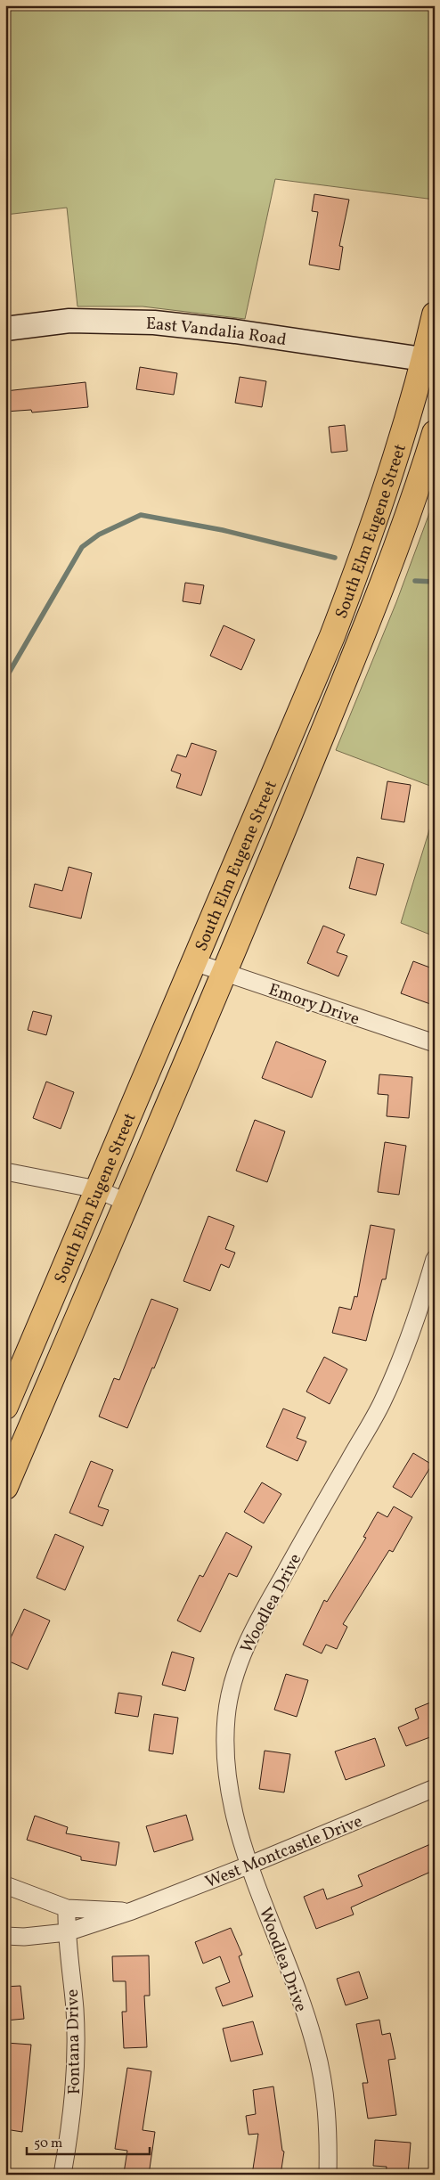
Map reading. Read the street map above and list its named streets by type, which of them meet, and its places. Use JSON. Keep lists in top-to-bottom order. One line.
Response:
{"streets":{"main road":["South Elm Eugene Street"],"street":["East Vandalia Road","Emory Drive","Woodlea Drive","West Montcastle Drive","Fontana Drive"]},"crossings":[["East Vandalia Road","South Elm Eugene Street"],["South Elm Eugene Street","Emory Drive"],["Woodlea Drive","West Montcastle Drive"],["West Montcastle Drive","Fontana Drive"]],"scale_bar":"50 m"}
